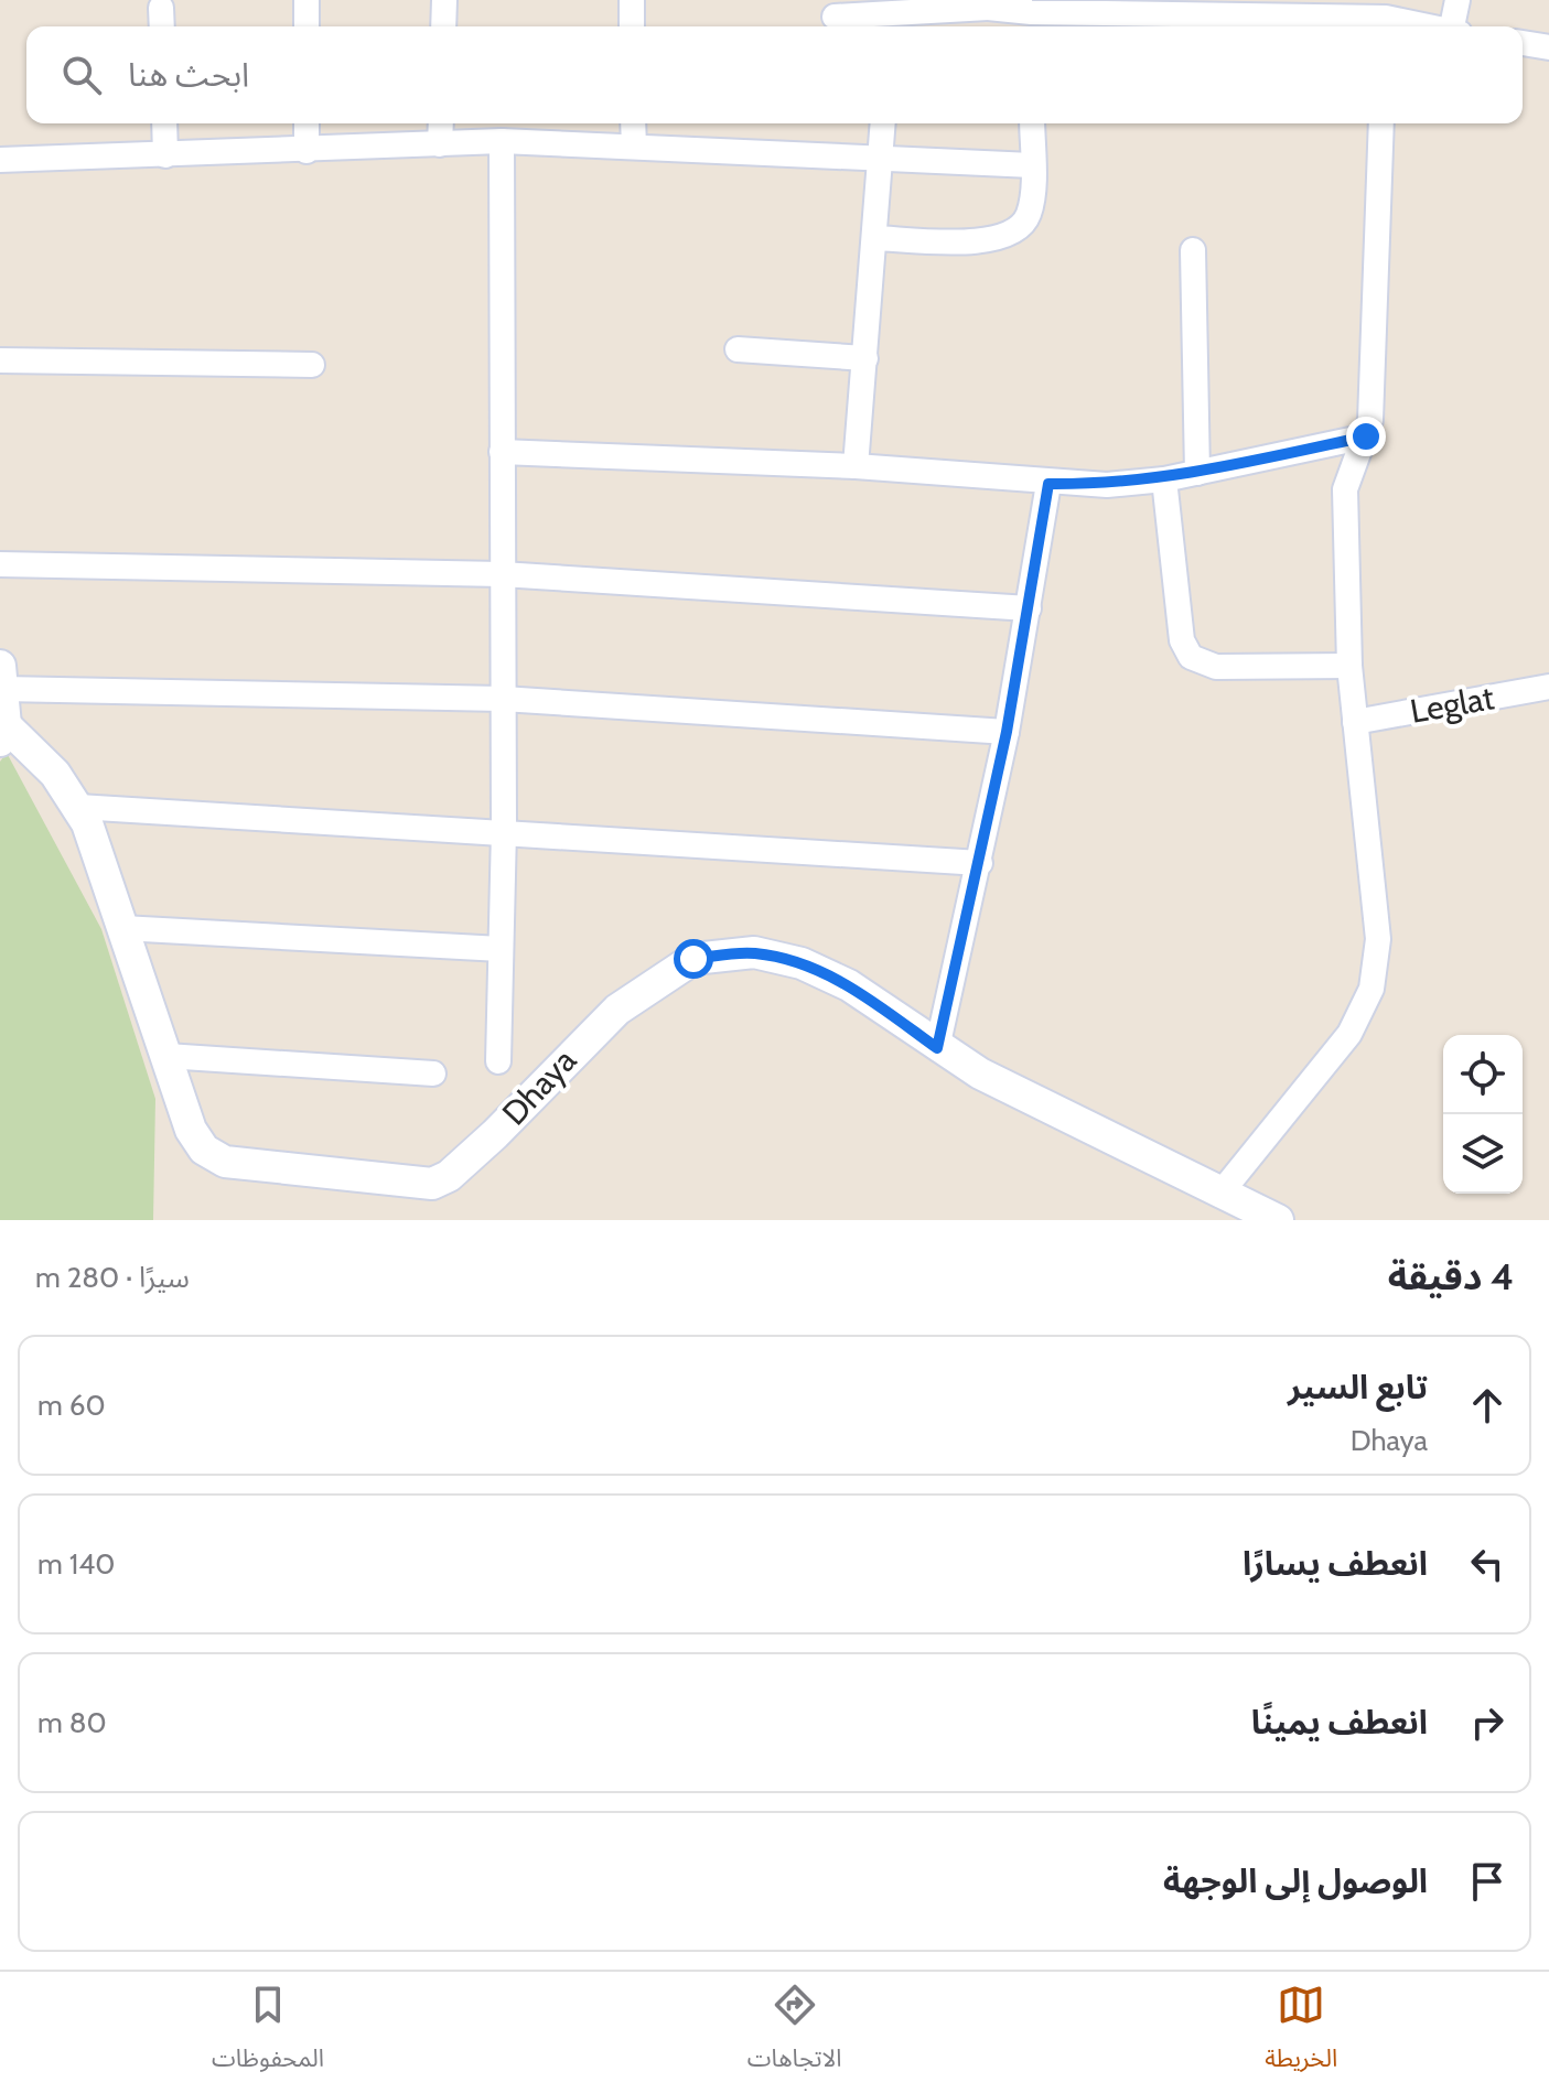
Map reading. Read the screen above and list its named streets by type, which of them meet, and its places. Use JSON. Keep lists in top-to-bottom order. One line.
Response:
{"streets":{"street":["Leglat","Dhaya"]},"page":{"search":"ابحث هنا","heading":["4 دقيقة","سيرًا · 280 m"],"list":[["تابع السير","Dhaya","60 m"],["انعطف يسارًا","140 m"],["انعطف يمينًا","80 m"],"الوصول إلى الوجهة"],"nav":["الخريطة","الاتجاهات","المحفوظات"]}}
